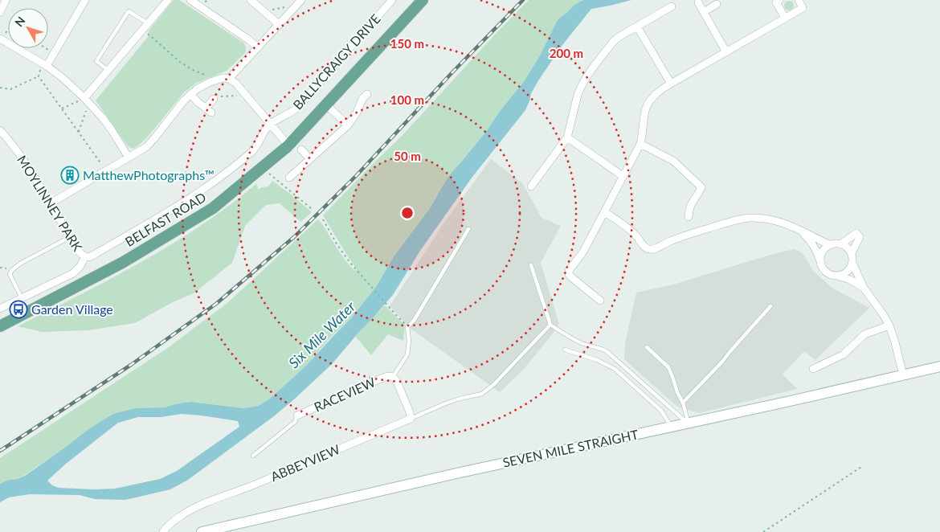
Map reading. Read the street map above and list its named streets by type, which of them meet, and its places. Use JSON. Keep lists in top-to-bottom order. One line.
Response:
{"streets":{"main road":["BELFAST ROAD","SEVEN MILE STRAIGHT"],"street":["BALLYCRAIGY DRIVE","MOYLINNEY PARK","RACEVIEW","ABBEYVIEW"]},"crossings":[["BALLYCRAIGY DRIVE","MOYLINNEY PARK"]],"water":["Six Mile Water"],"places":{"building":["MatthewPhotographs™"],"bus stop":["Garden Village"]},"north":"top left","rings":["150 m","200 m","100 m","50 m"]}
